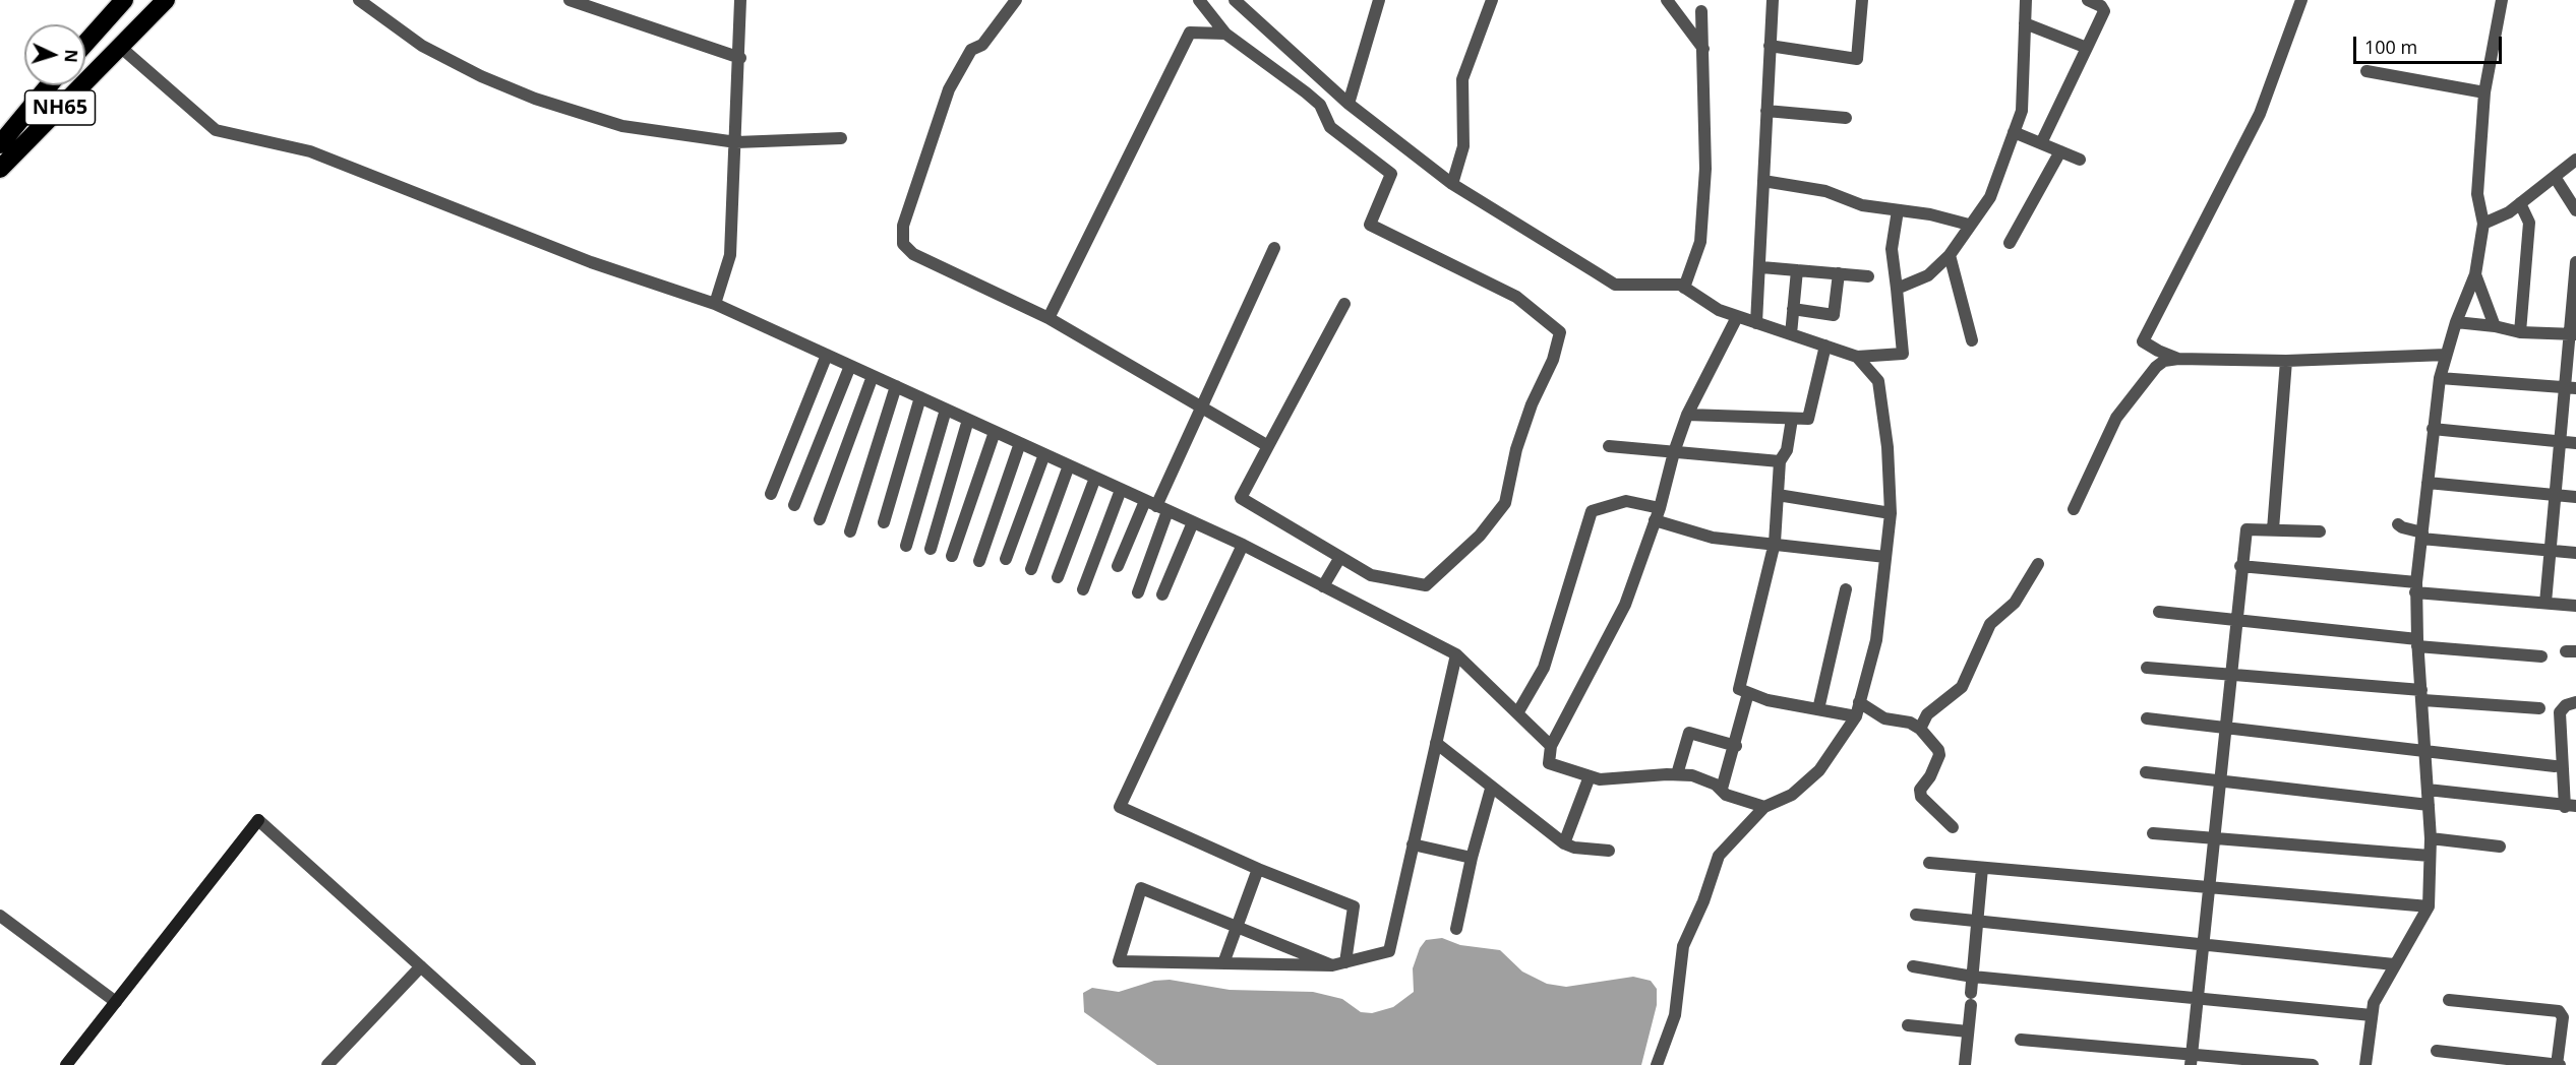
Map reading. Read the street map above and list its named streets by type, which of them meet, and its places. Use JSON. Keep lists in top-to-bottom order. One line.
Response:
{"streets":{"highway":["NH65"]},"scale_bar":"100 m","north":"right"}
